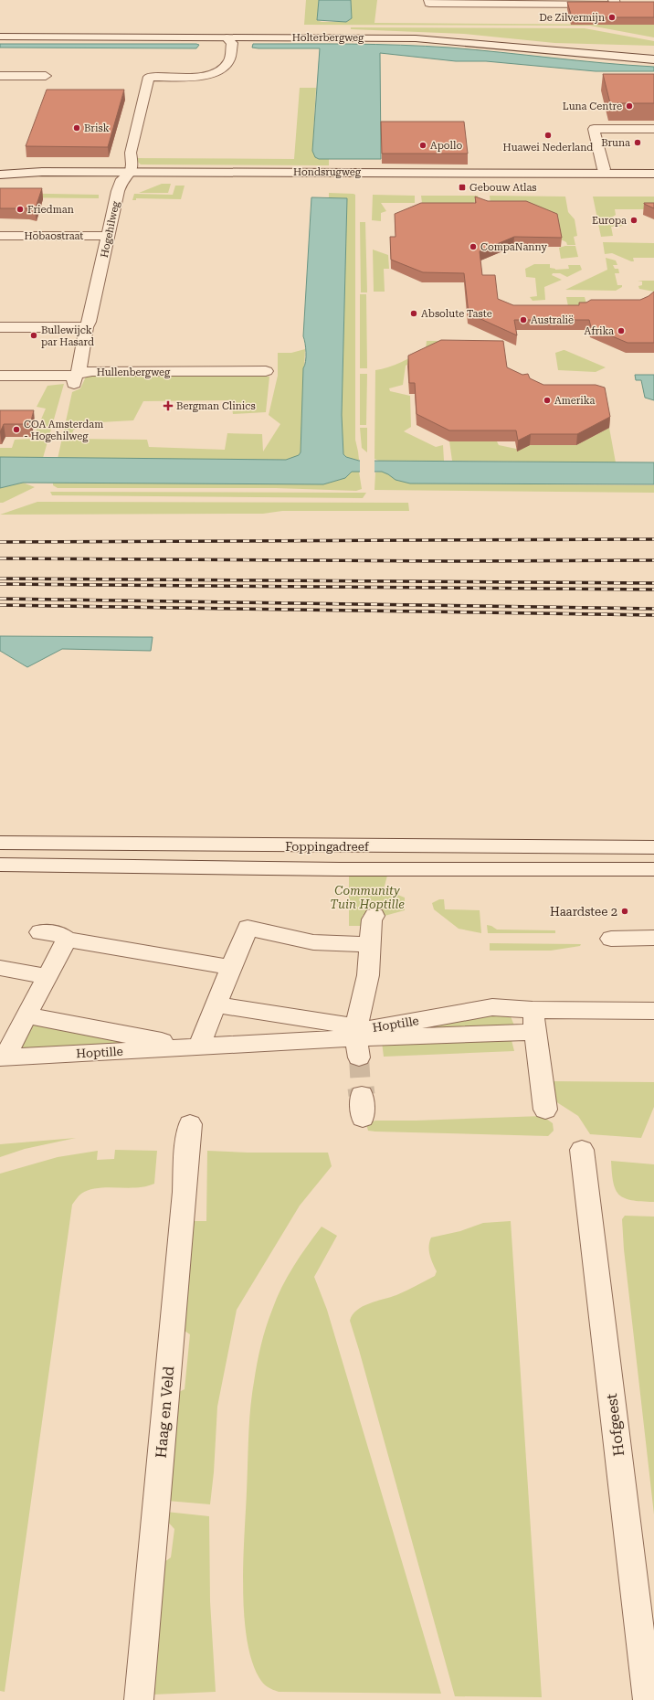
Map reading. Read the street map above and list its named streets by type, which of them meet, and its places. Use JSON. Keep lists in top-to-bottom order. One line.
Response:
{"streets":{"street":["Holterbergweg","Hondsrugweg","Hogehilweg","Hobaostraat","Hullenbergweg","Foppingadreef","Hoptille","Haag en Veld","Hofgeest"]},"crossings":[["Holterbergweg","Hogehilweg"],["Hondsrugweg","Hogehilweg"],["Hogehilweg","Hobaostraat"],["Hogehilweg","Hullenbergweg"]],"parks":["Community Tuin Hoptille"],"places":{"other":["De Zilvermijn","Luna Centre","Brisk","Huawei Nederland","Bruna","Apollo","Friedman","Europa","CompaNanny","Absolute Taste","Australië","Afrika","Bullewijck par Hasard","Amerika","COA Amsterdam - Hogehilweg","Haardstee 2"],"transit":["Gebouw Atlas"],"health":["Bergman Clinics"]}}
